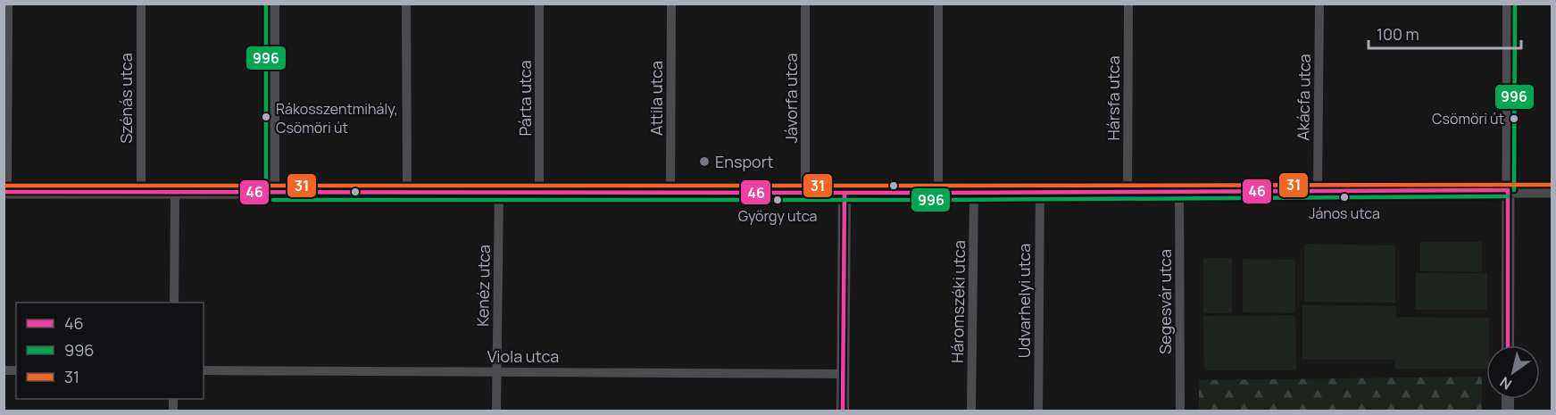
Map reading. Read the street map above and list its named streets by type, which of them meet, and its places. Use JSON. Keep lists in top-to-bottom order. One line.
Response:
{"streets":{"street":["Akácfa utca","Szénás utca","Párta utca","Attila utca","Jávorfa utca","Hársfa utca","Kenéz utca","Udvarhelyi utca","Háromszéki utca","Segesvár utca","Viola utca"]},"crossings":[["Kenéz utca","Viola utca"]],"places":["Rákosszentmihály, Csömöri út","Csömöri út","Ensport","János utca","György utca"],"lines":["transit line 996","transit line 31","transit line 46"],"legend":["46","996","31"],"scale_bar":"100 m","north":"bottom left"}
